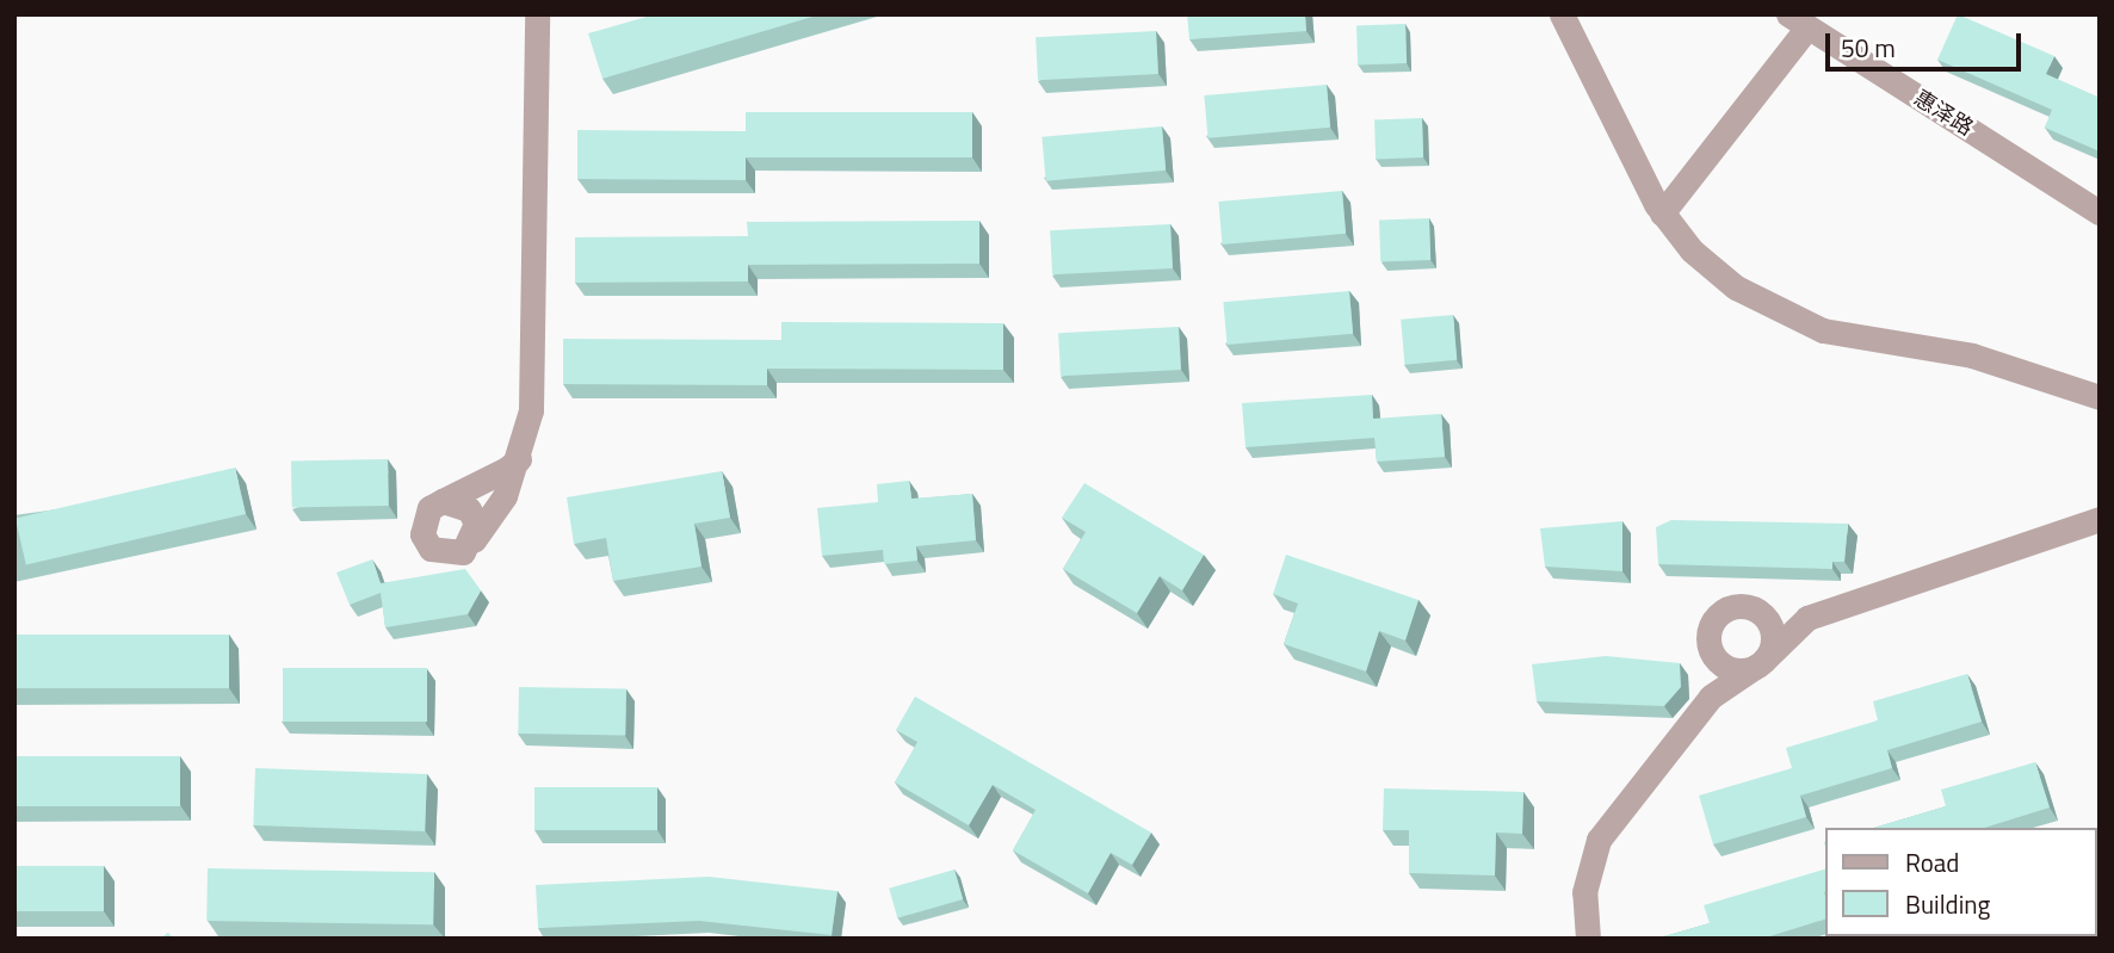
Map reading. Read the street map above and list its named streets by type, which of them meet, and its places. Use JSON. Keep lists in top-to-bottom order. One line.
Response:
{"streets":{"street":["惠泽路"]},"legend":["Road","Building"],"scale_bar":"50 m"}
